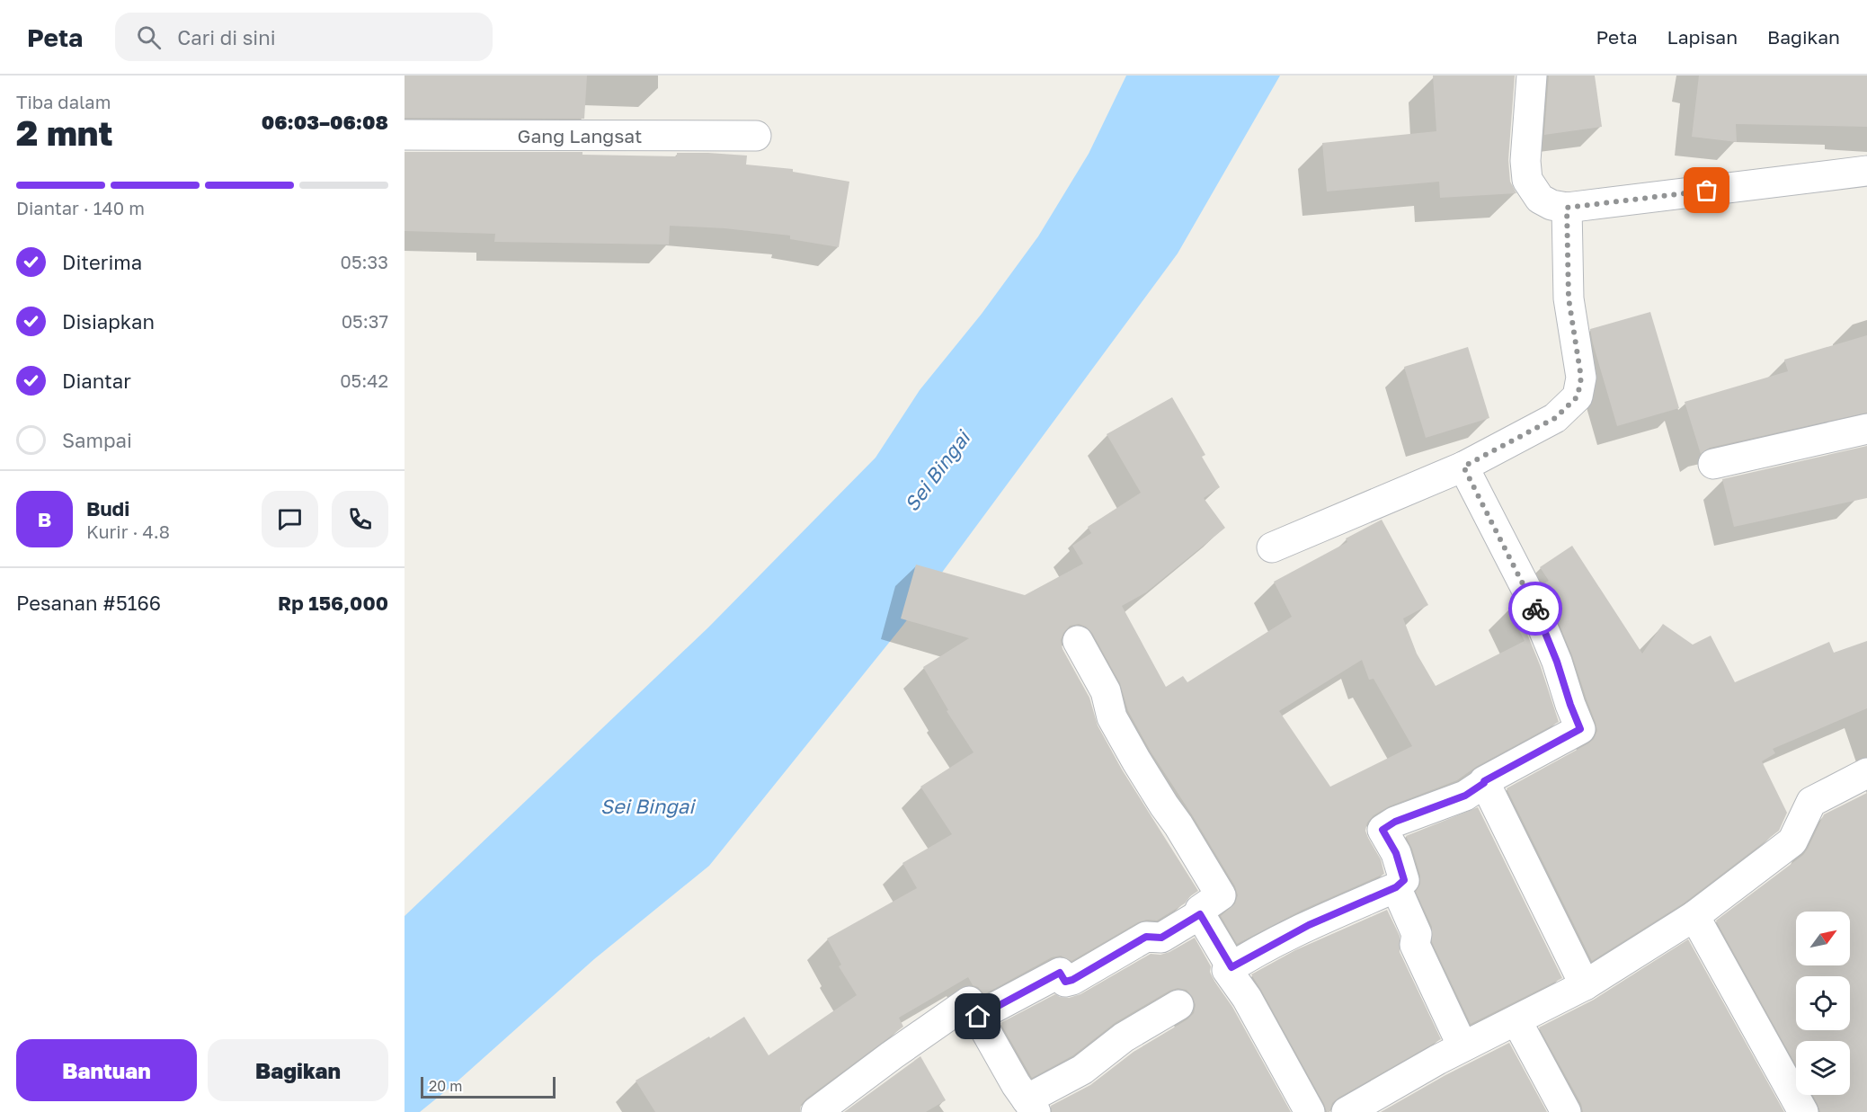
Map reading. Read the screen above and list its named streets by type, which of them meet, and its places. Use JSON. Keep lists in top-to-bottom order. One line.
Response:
{"streets":{"street":["Gang Langsat"]},"water":["Sei Bingai"],"scale_bar":"20 m","north":"top right","page":{"header":"Peta","search":"Cari di sini","nav":["Peta","Lapisan","Bagikan"],"heading":["2 mnt","Tiba dalam","06:03–06:08"],"panel":["Budi","Kurir · 4.8","Pesanan #5166","Rp 156,000"],"bar":"Diantar · 140 m","list":[["Diterima","05:33"],["Disiapkan","05:37"],["Diantar","05:42"],"Sampai"],"round":"B","buttons":["Bantuan","Bagikan"],"scale":"20 m"}}
